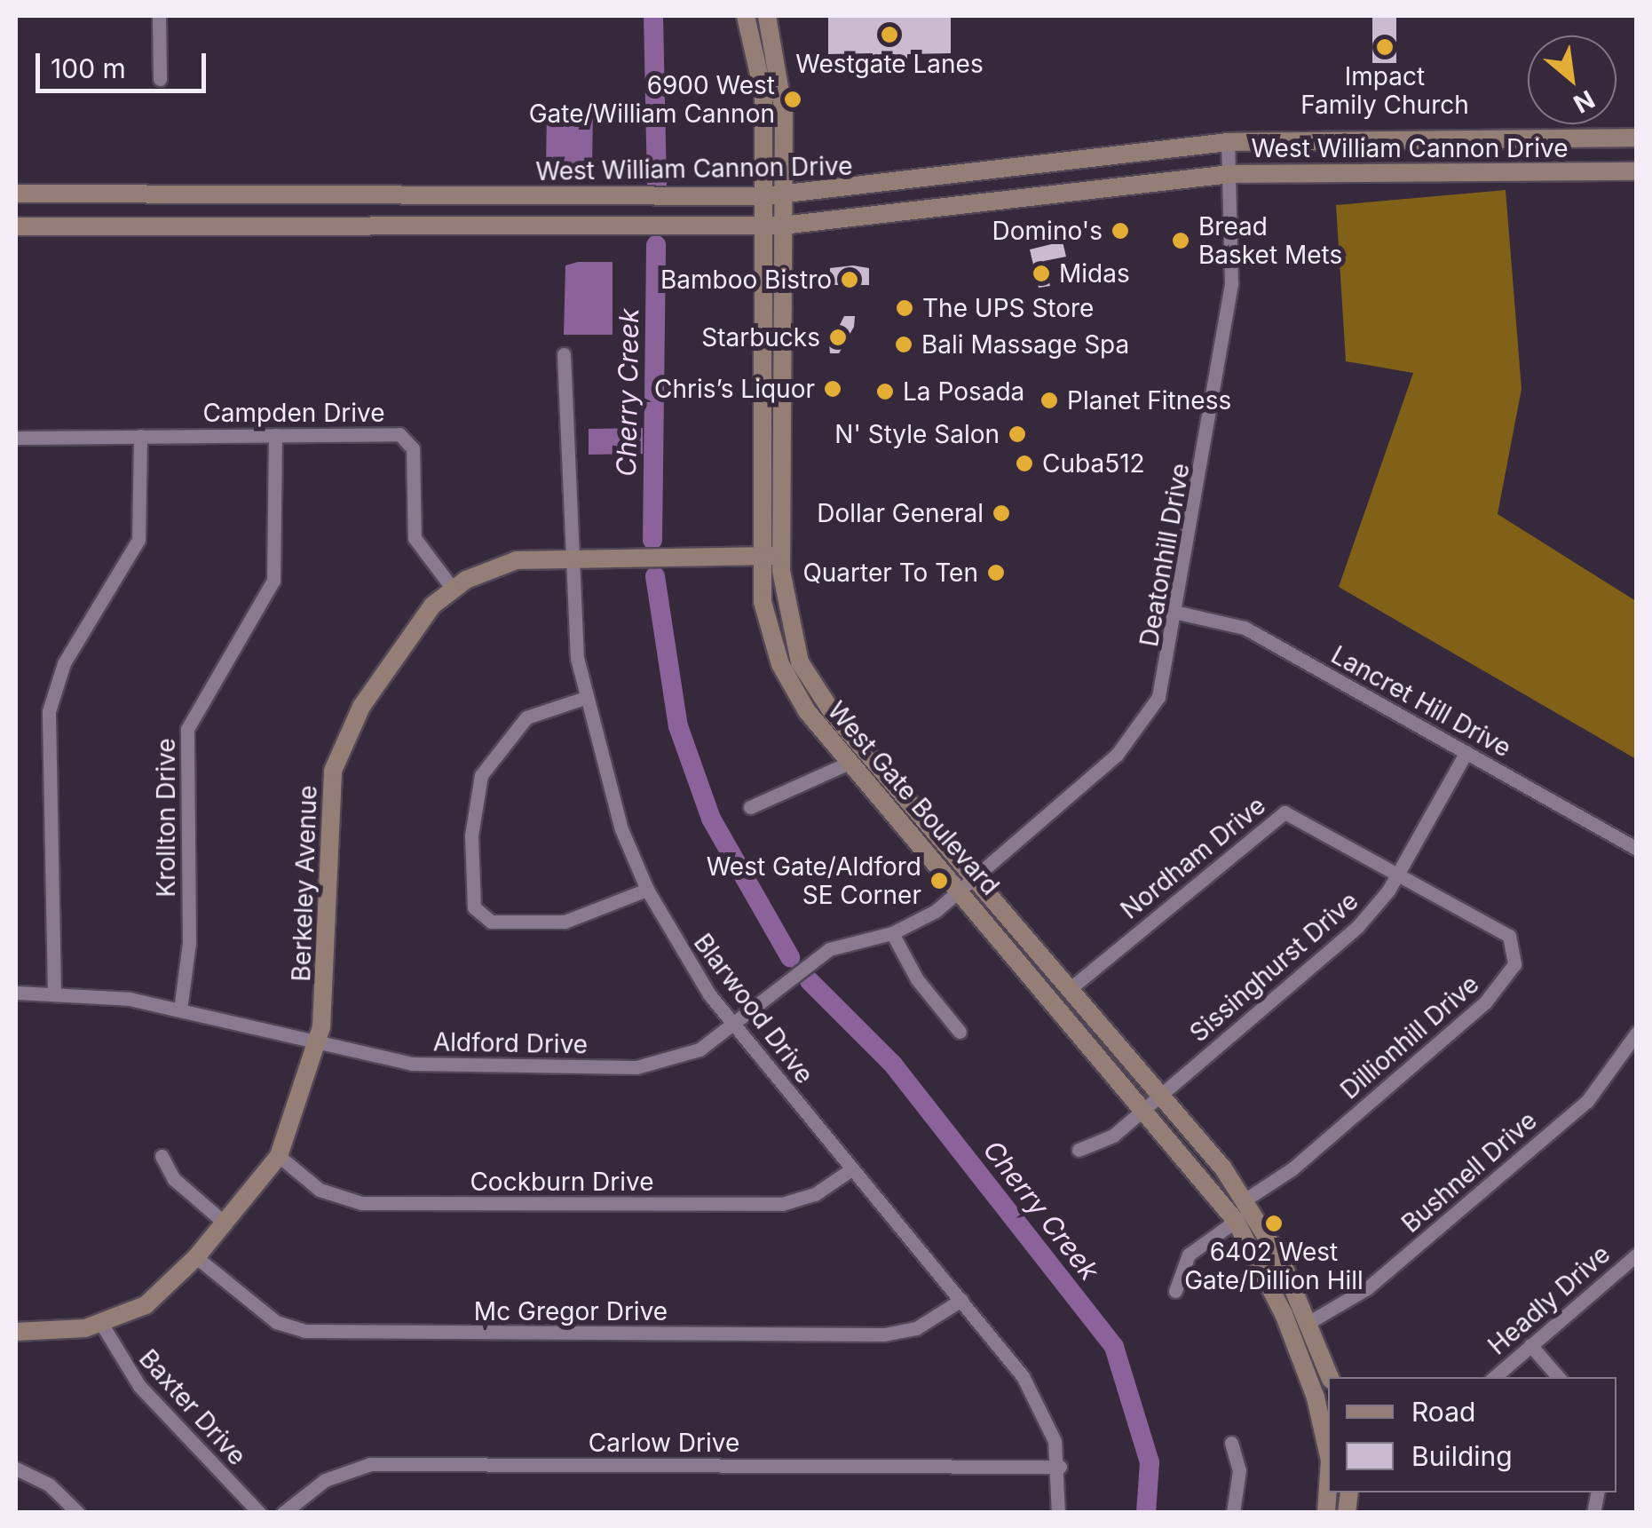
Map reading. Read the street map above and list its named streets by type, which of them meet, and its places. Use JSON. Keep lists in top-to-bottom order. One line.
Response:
{"streets":{"main road":["West William Cannon Drive","West Gate Boulevard","Berkeley Avenue"],"street":["Campden Drive","Deatonhill Drive","Lancret Hill Drive","Krollton Drive","Nordham Drive","Sissinghurst Drive","Blarwood Drive","Dillionhill Drive","Aldford Drive","Bushnell Drive","Cockburn Drive","Headly Drive","Mc Gregor Drive","Baxter Drive","Carlow Drive"]},"crossings":[["West William Cannon Drive","Deatonhill Drive"],["West William Cannon Drive","West Gate Boulevard"],["Campden Drive","Krollton Drive"],["Campden Drive","Berkeley Avenue"],["Deatonhill Drive","Lancret Hill Drive"],["Deatonhill Drive","West Gate Boulevard"],["Deatonhill Drive","Aldford Drive"],["Lancret Hill Drive","Sissinghurst Drive"],["West Gate Boulevard","Nordham Drive"],["West Gate Boulevard","Berkeley Avenue"],["West Gate Boulevard","Sissinghurst Drive"],["West Gate Boulevard","Dillionhill Drive"],["West Gate Boulevard","Aldford Drive"],["West Gate Boulevard","Bushnell Drive"],["Krollton Drive","Aldford Drive"],["Nordham Drive","Sissinghurst Drive"],["Nordham Drive","Dillionhill Drive"],["Berkeley Avenue","Blarwood Drive"],["Berkeley Avenue","Aldford Drive"],["Berkeley Avenue","Cockburn Drive"],["Berkeley Avenue","Mc Gregor Drive"],["Berkeley Avenue","Baxter Drive"],["Sissinghurst Drive","Dillionhill Drive"],["Blarwood Drive","Aldford Drive"],["Blarwood Drive","Cockburn Drive"],["Blarwood Drive","Mc Gregor Drive"],["Blarwood Drive","Carlow Drive"]],"water":["Cherry Creek"],"places":["Westgate Lanes","Impact Family Church","6900 West Gate/William Cannon","Domino's","Bread Basket Mets","Midas","Bamboo Bistro","The UPS Store","Starbucks","Bali Massage Spa","Chris’s Liquor","La Posada","Planet Fitness","N' Style Salon","Cuba512","Dollar General","Quarter To Ten","West Gate/Aldford SE Corner","6402 West Gate/Dillion Hill"],"legend":["Road","Building"],"scale_bar":"100 m","north":"bottom right"}
